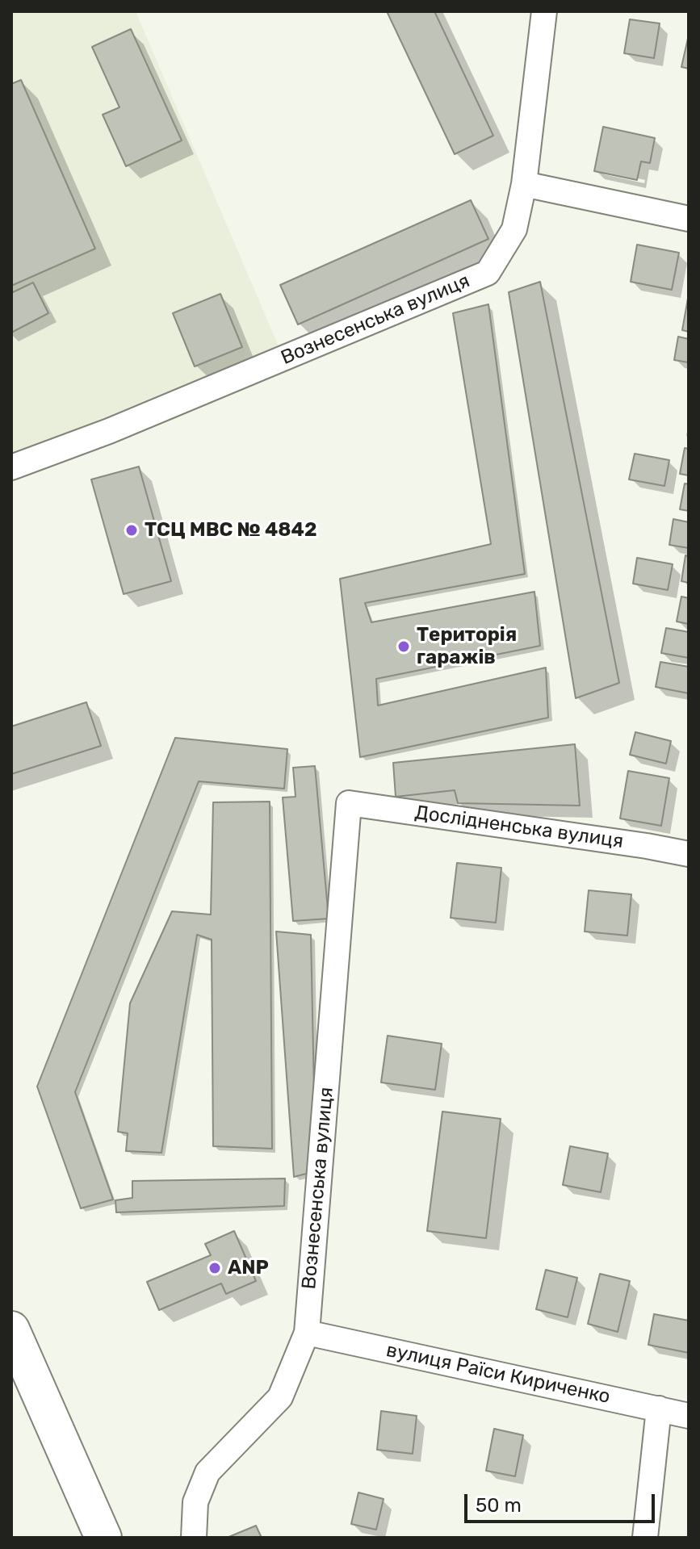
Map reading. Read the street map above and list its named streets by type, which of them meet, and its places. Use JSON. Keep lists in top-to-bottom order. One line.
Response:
{"streets":{"street":["Вознесенська вулиця","Дослідненська вулиця","вулиця Раїси Кириченко"]},"crossings":[["Вознесенська вулиця","Дослідненська вулиця"],["Вознесенська вулиця","вулиця Раїси Кириченко"]],"places":["ТСЦ МВС № 4842","Територія гаражів","ANP"],"scale_bar":"50 m"}
